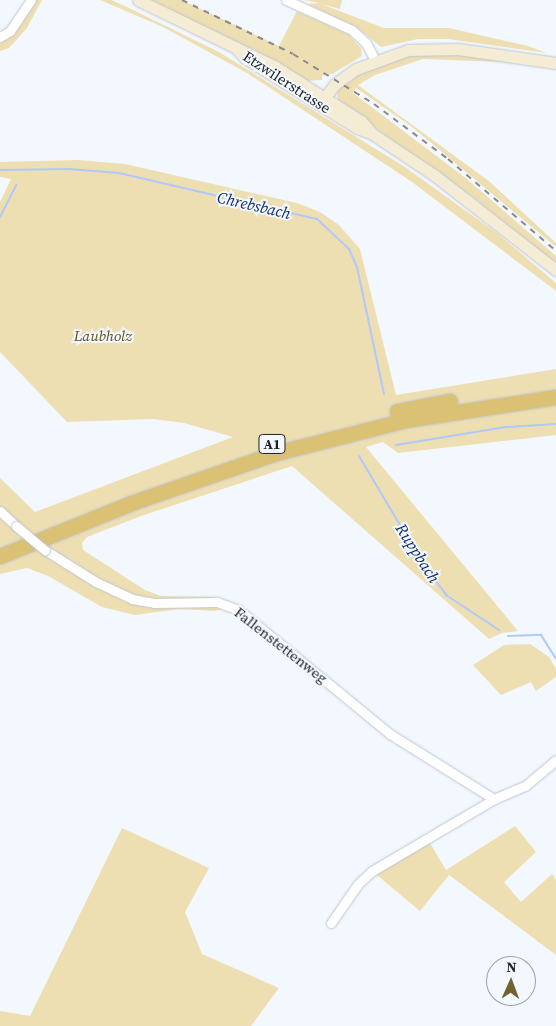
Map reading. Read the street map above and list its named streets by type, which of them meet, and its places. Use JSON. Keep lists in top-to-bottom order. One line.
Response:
{"streets":{"highway":["A1"],"main road":["Etzwilerstrasse"],"street":["Fallenstettenweg"]},"water":["Chrebsbach","Ruppbach"],"parks":["Laubholz"],"north":"top"}
